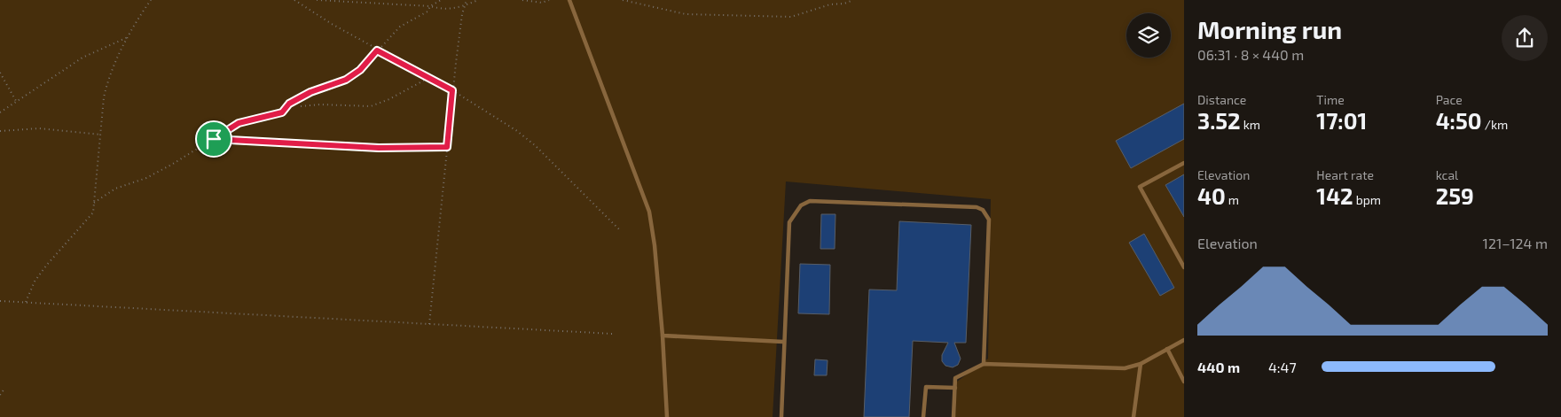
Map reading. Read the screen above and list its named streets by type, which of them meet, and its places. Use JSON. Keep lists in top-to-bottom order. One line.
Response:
{"page":{"heading":["Morning run","06:31 · 8 × 440 m"],"stats":[["Distance","3.52 km"],["Time","17:01"],["Pace","4:50 /km"],["Elevation","40 m"],["Heart rate","142 bpm"],["kcal","259"]],"chart":["Elevation","121–124 m"],"list":[{"name":"440 m","note":"4:47"}]}}
